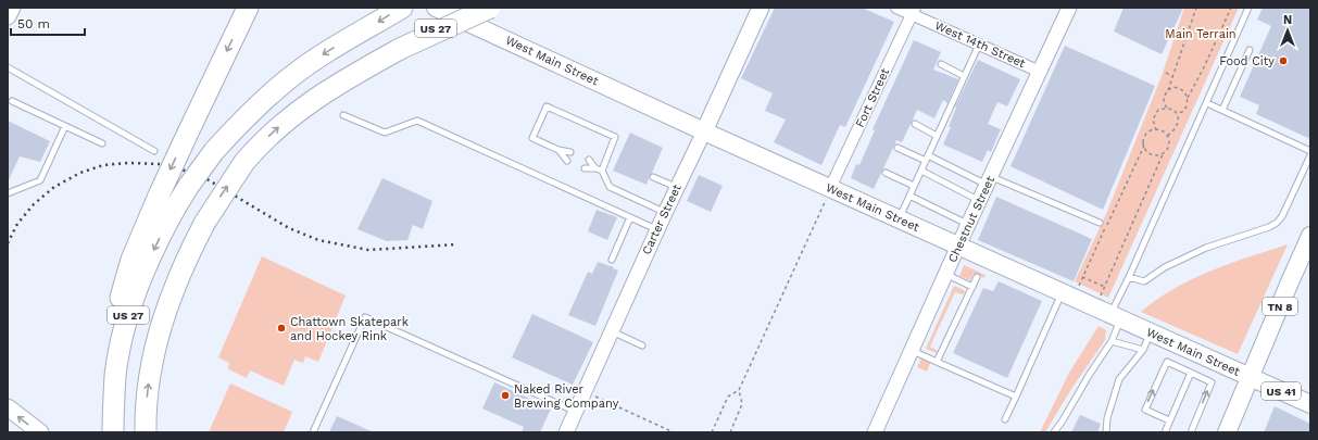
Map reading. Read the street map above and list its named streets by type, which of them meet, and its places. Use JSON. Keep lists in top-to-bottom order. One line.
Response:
{"streets":{"highway":["US 27"],"main road":["West Main Street","Carter Street","TN 8","US 41"],"street":["West 14th Street","Fort Street","Chestnut Street"]},"crossings":[["West 14th Street","Fort Street"],["West 14th Street","Chestnut Street"],["West Main Street","Fort Street"],["West Main Street","Carter Street"],["West Main Street","Chestnut Street"],["West Main Street","TN 8"],["West Main Street","US 41"],["TN 8","US 41"]],"parks":["Main Terrain"],"places":["Food City","Chattown Skatepark and Hockey Rink","Naked River Brewing Company"],"scale_bar":"50 m","north":"top"}
